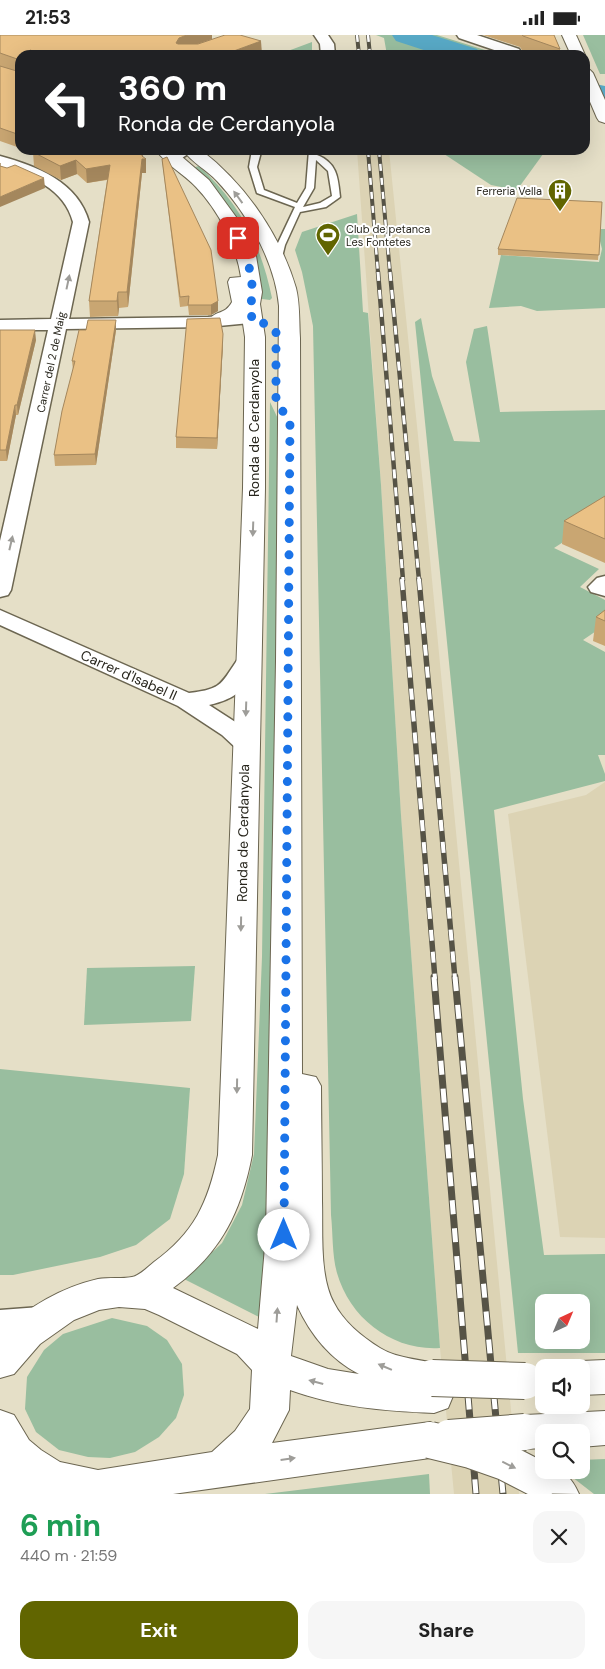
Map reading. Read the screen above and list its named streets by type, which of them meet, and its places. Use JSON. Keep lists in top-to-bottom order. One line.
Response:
{"streets":{"street":["Carrer del 2 de Maig","Ronda de Cerdanyola","Carrer d'Isabel II"]},"crossings":[["Ronda de Cerdanyola","Carrer d'Isabel II"]],"one_way":["Carrer del 2 de Maig"],"places":{"building":["Ferreria Vella"],"sports":["Club de petanca Les Fontetes"]},"north":"top right","page":{"status":"21:53","turn":["360 m","Ronda de Cerdanyola"],"heading":["6 min","440 m · 21:59"],"buttons":["Exit","Share"]}}
